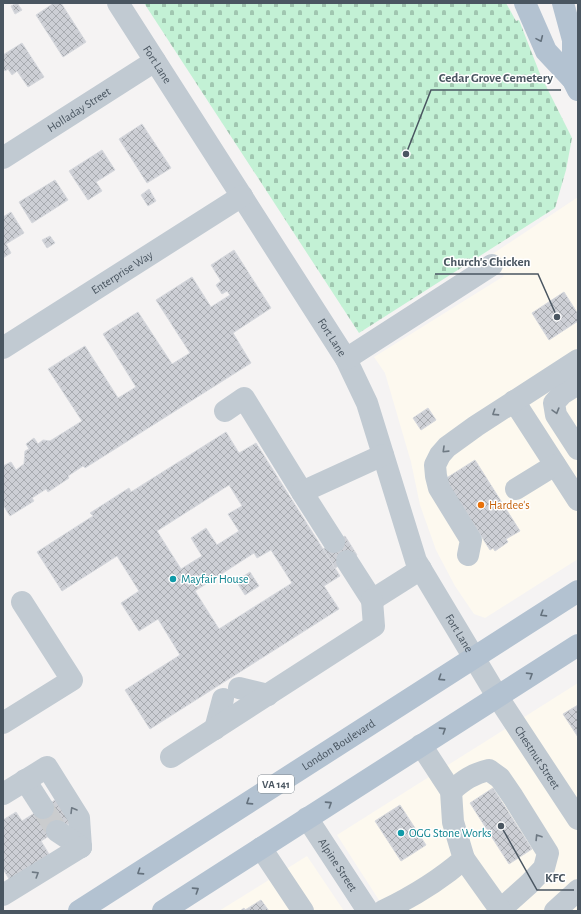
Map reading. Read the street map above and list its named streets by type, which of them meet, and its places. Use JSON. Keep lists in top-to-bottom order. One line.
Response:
{"streets":{"main road":["London Boulevard","VA 141"],"street":["Fort Lane","Holladay Street","Enterprise Way","Chestnut Street","Alpine Street"]},"crossings":[["Fort Lane","Holladay Street"],["Fort Lane","Enterprise Way"],["Fort Lane","London Boulevard"],["Fort Lane","Chestnut Street"]],"places":["Cedar Grove Cemetery","Church's Chicken","Hardee's","Mayfair House","KFC","OGG Stone Works"]}
